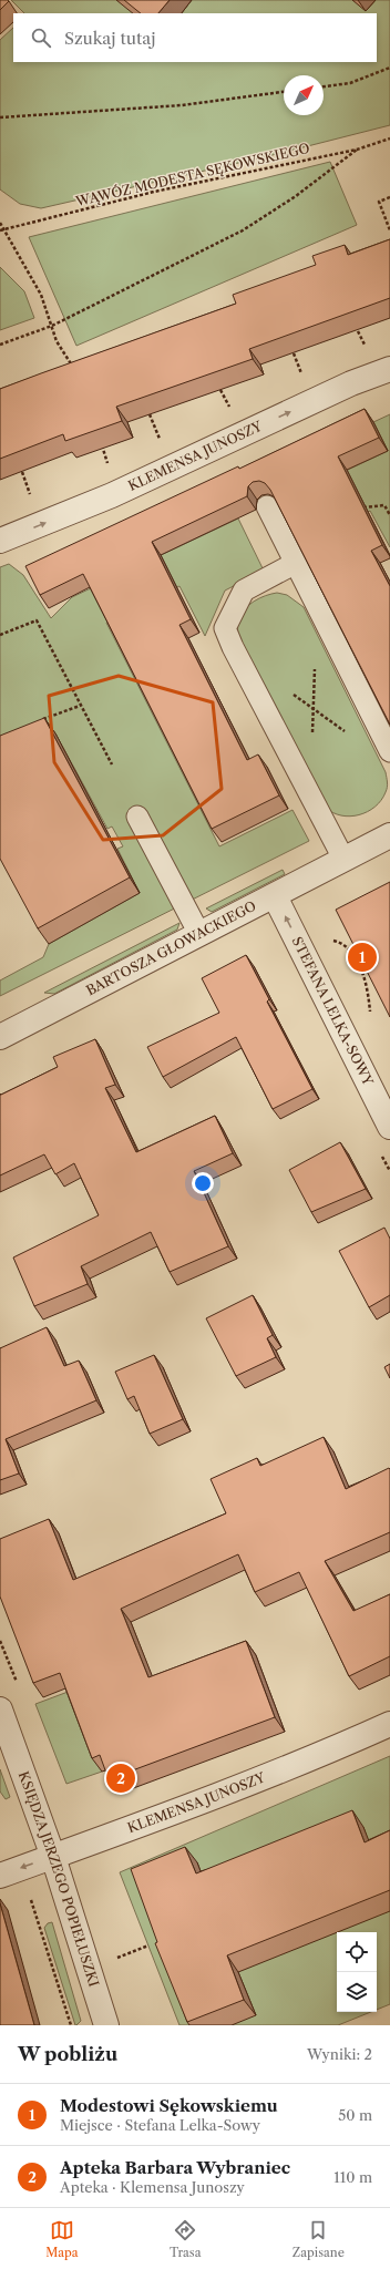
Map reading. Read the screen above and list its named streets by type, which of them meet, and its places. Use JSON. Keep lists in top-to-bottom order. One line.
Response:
{"streets":{"street":["KLEMENSA JUNOSZY","BARTOSZA GŁOWACKIEGO","STEFANA LELKA-SOWY","KSIĘDZA JERZEGO POPIEŁUSZKI"],"path":["WĄWÓZ MODESTA SĘKOWSKIEGO"]},"crossings":[["KLEMENSA JUNOSZY","KSIĘDZA JERZEGO POPIEŁUSZKI"],["BARTOSZA GŁOWACKIEGO","STEFANA LELKA-SOWY"]],"one_way":["STEFANA LELKA-SOWY"],"north":"top right","page":{"search":"Szukaj tutaj","pins":["1","2"],"heading":["W pobliżu","Wyniki: 2"],"list":[{"mark":"1","name":"Modestowi Sękowskiemu","note":"Miejsce · Stefana Lelka-Sowy","value":"50 m"},{"mark":"2","name":"Apteka Barbara Wybraniec","note":"Apteka · Klemensa Junoszy","value":"110 m"}],"nav":["Mapa","Trasa","Zapisane"]}}
